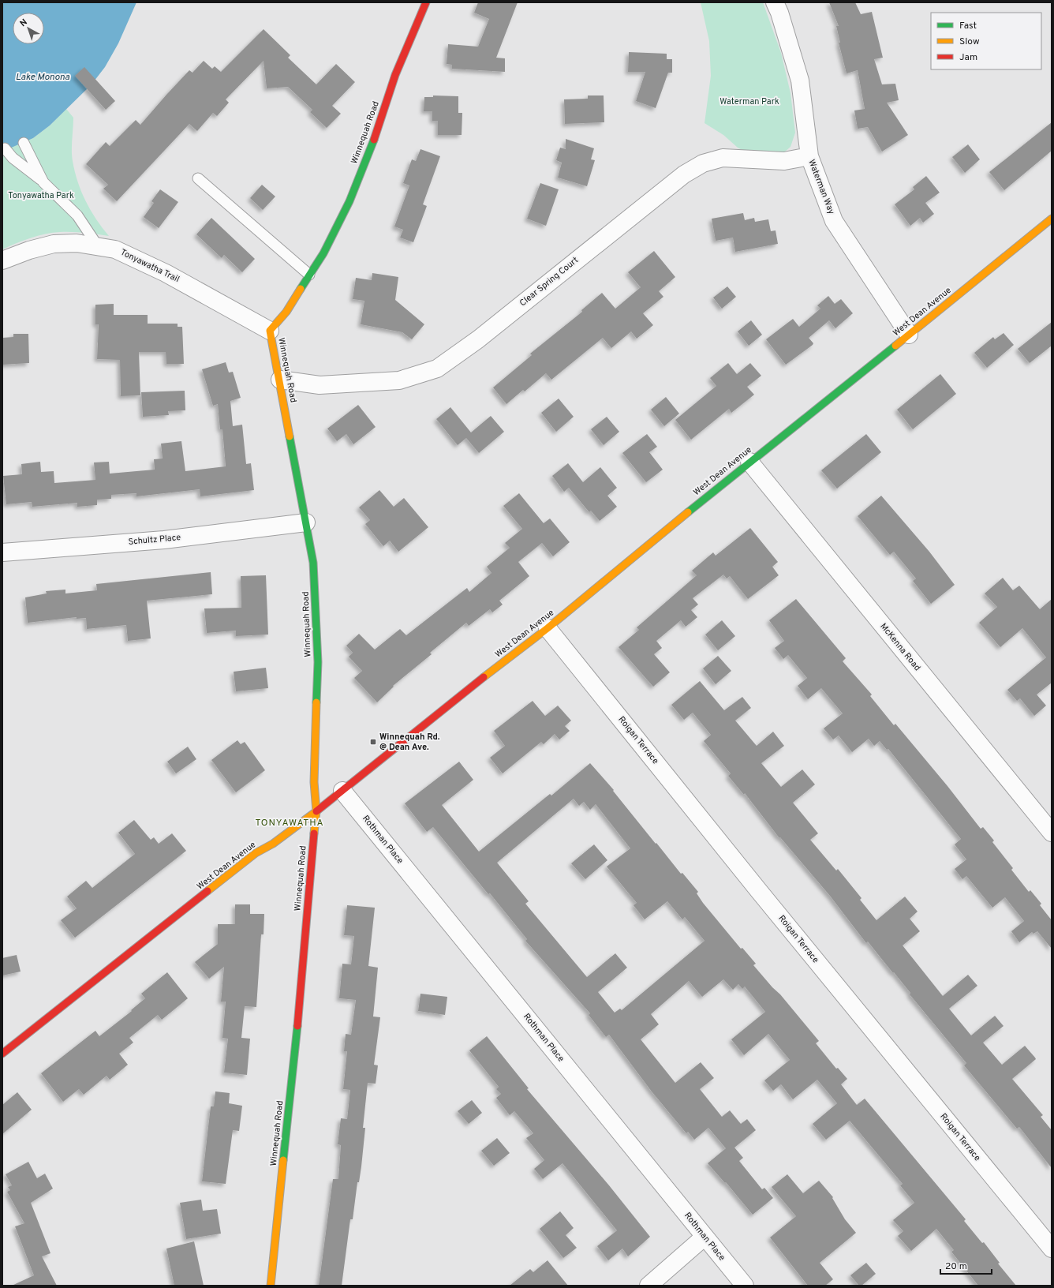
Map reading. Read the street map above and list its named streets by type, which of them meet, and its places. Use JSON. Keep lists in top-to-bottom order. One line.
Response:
{"streets":{"street":["Winnequah Road","Waterman Way","Tonyawatha Trail","Clear Spring Court","West Dean Avenue","Schultz Place","McKenna Road","Roigan Terrace","Rothman Place"]},"crossings":[["Winnequah Road","Tonyawatha Trail"],["Winnequah Road","Clear Spring Court"],["Winnequah Road","West Dean Avenue"],["Winnequah Road","Schultz Place"],["Waterman Way","Clear Spring Court"],["Waterman Way","West Dean Avenue"],["West Dean Avenue","McKenna Road"],["West Dean Avenue","Roigan Terrace"],["West Dean Avenue","Rothman Place"]],"districts":["TONYAWATHA"],"water":["Lake Monona"],"parks":["Waterman Park","Tonyawatha Park"],"places":{"transit":["Winnequah Rd. @ Dean Ave."]},"legend":["Fast","Slow","Jam"],"scale_bar":"20 m","north":"top left"}
